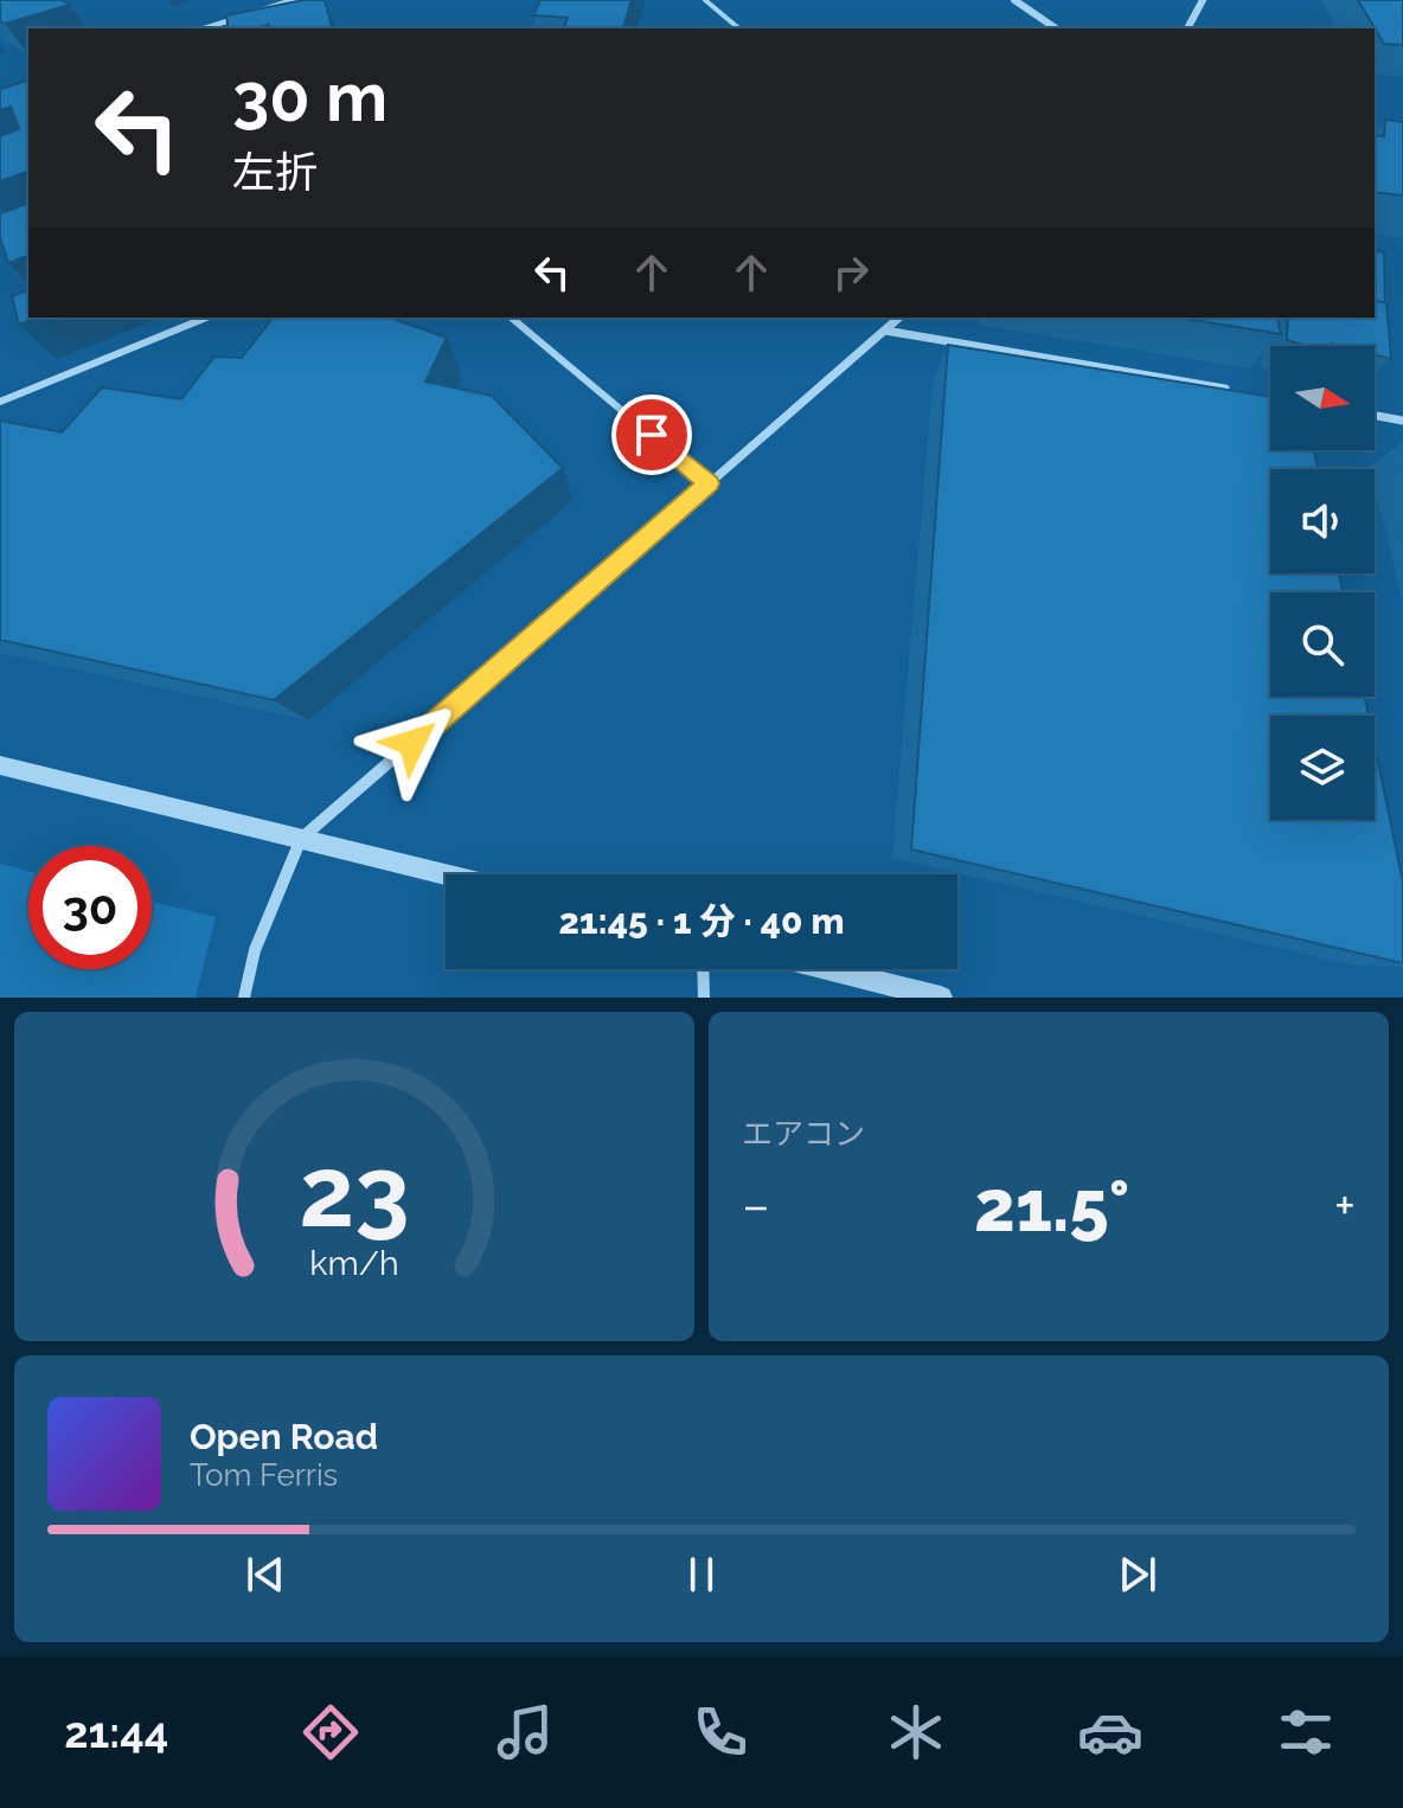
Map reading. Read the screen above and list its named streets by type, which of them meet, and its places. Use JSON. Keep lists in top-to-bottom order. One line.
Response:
{"north":"right","page":{"turn":["30 m","左折"],"limit":"30","trip":"21:45 · 1 分 · 40 m","tile":"エアコン","heat":["−","21.5°","+"],"song":["Open Road","Tom Ferris"],"tabs":"21:44","gauge":["23","km/h"]}}
